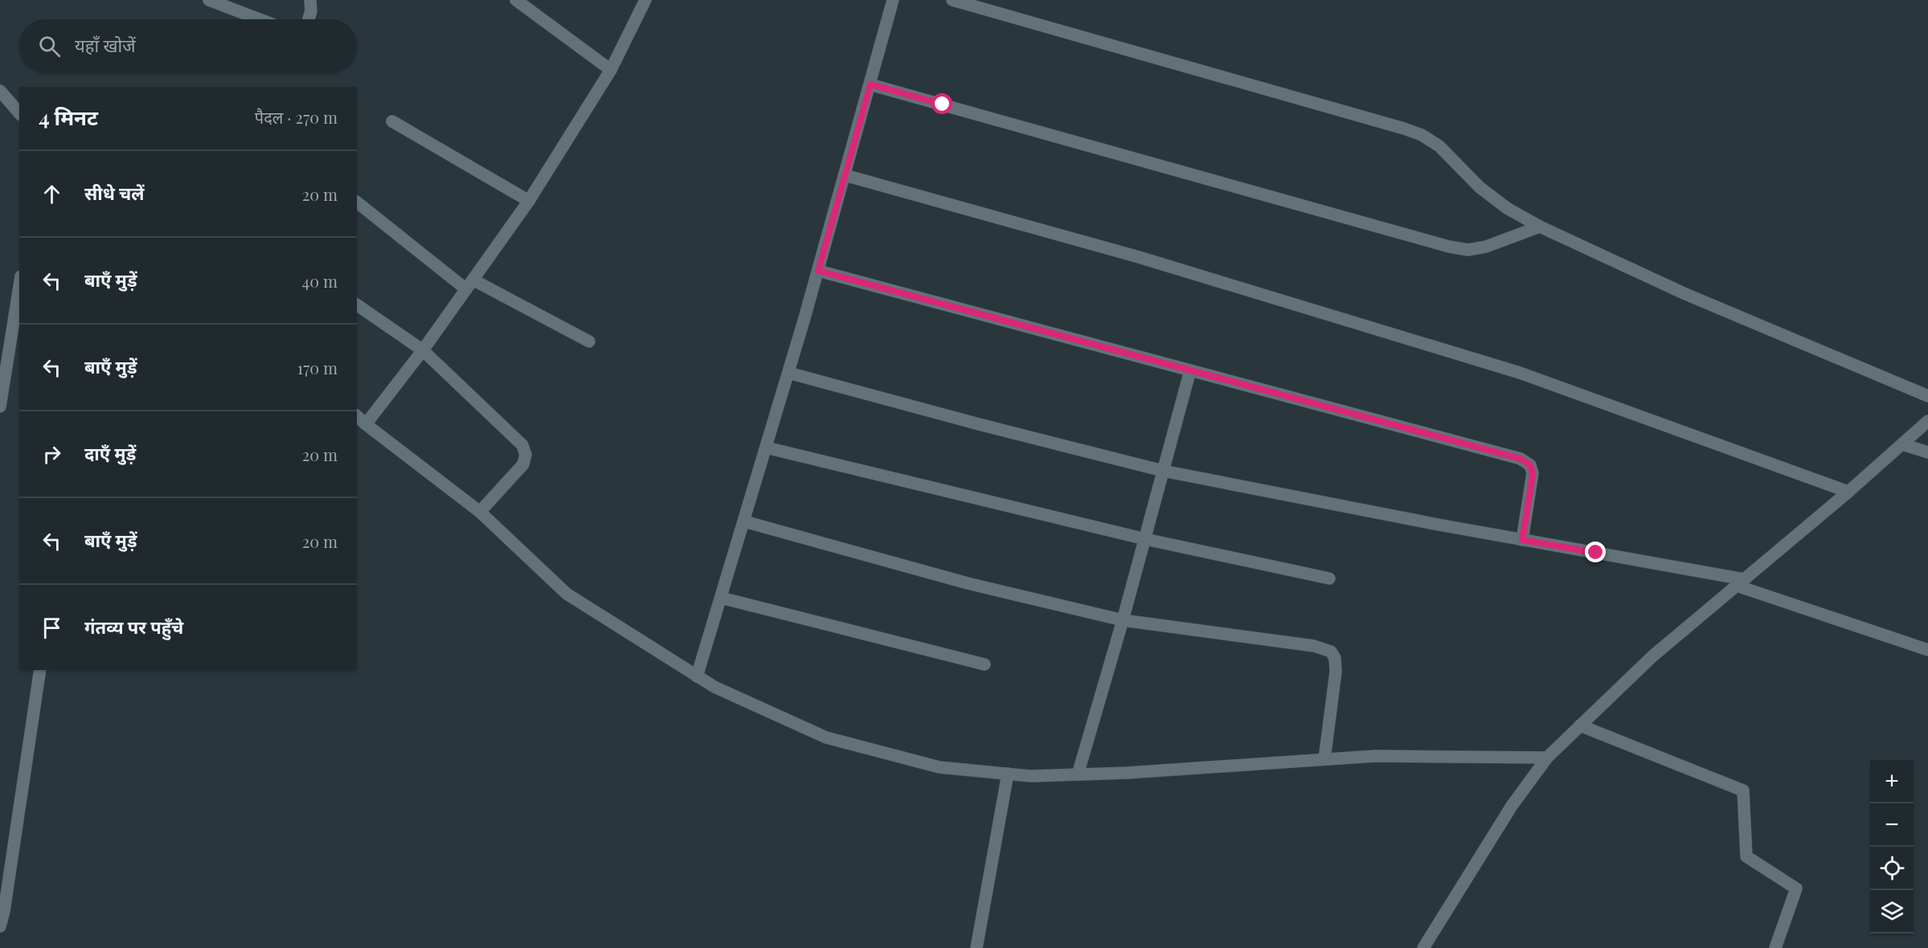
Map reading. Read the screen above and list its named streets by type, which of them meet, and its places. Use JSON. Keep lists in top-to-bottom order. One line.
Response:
{"page":{"search":"यहाँ खोजें","heading":["4 मिनट","पैदल · 270 m"],"list":[["सीधे चलें","20 m"],["बाएँ मुड़ें","40 m"],["बाएँ मुड़ें","170 m"],["दाएँ मुड़ें","20 m"],["बाएँ मुड़ें","20 m"],"गंतव्य पर पहुँचे"],"map_buttons":["+","−"]}}
